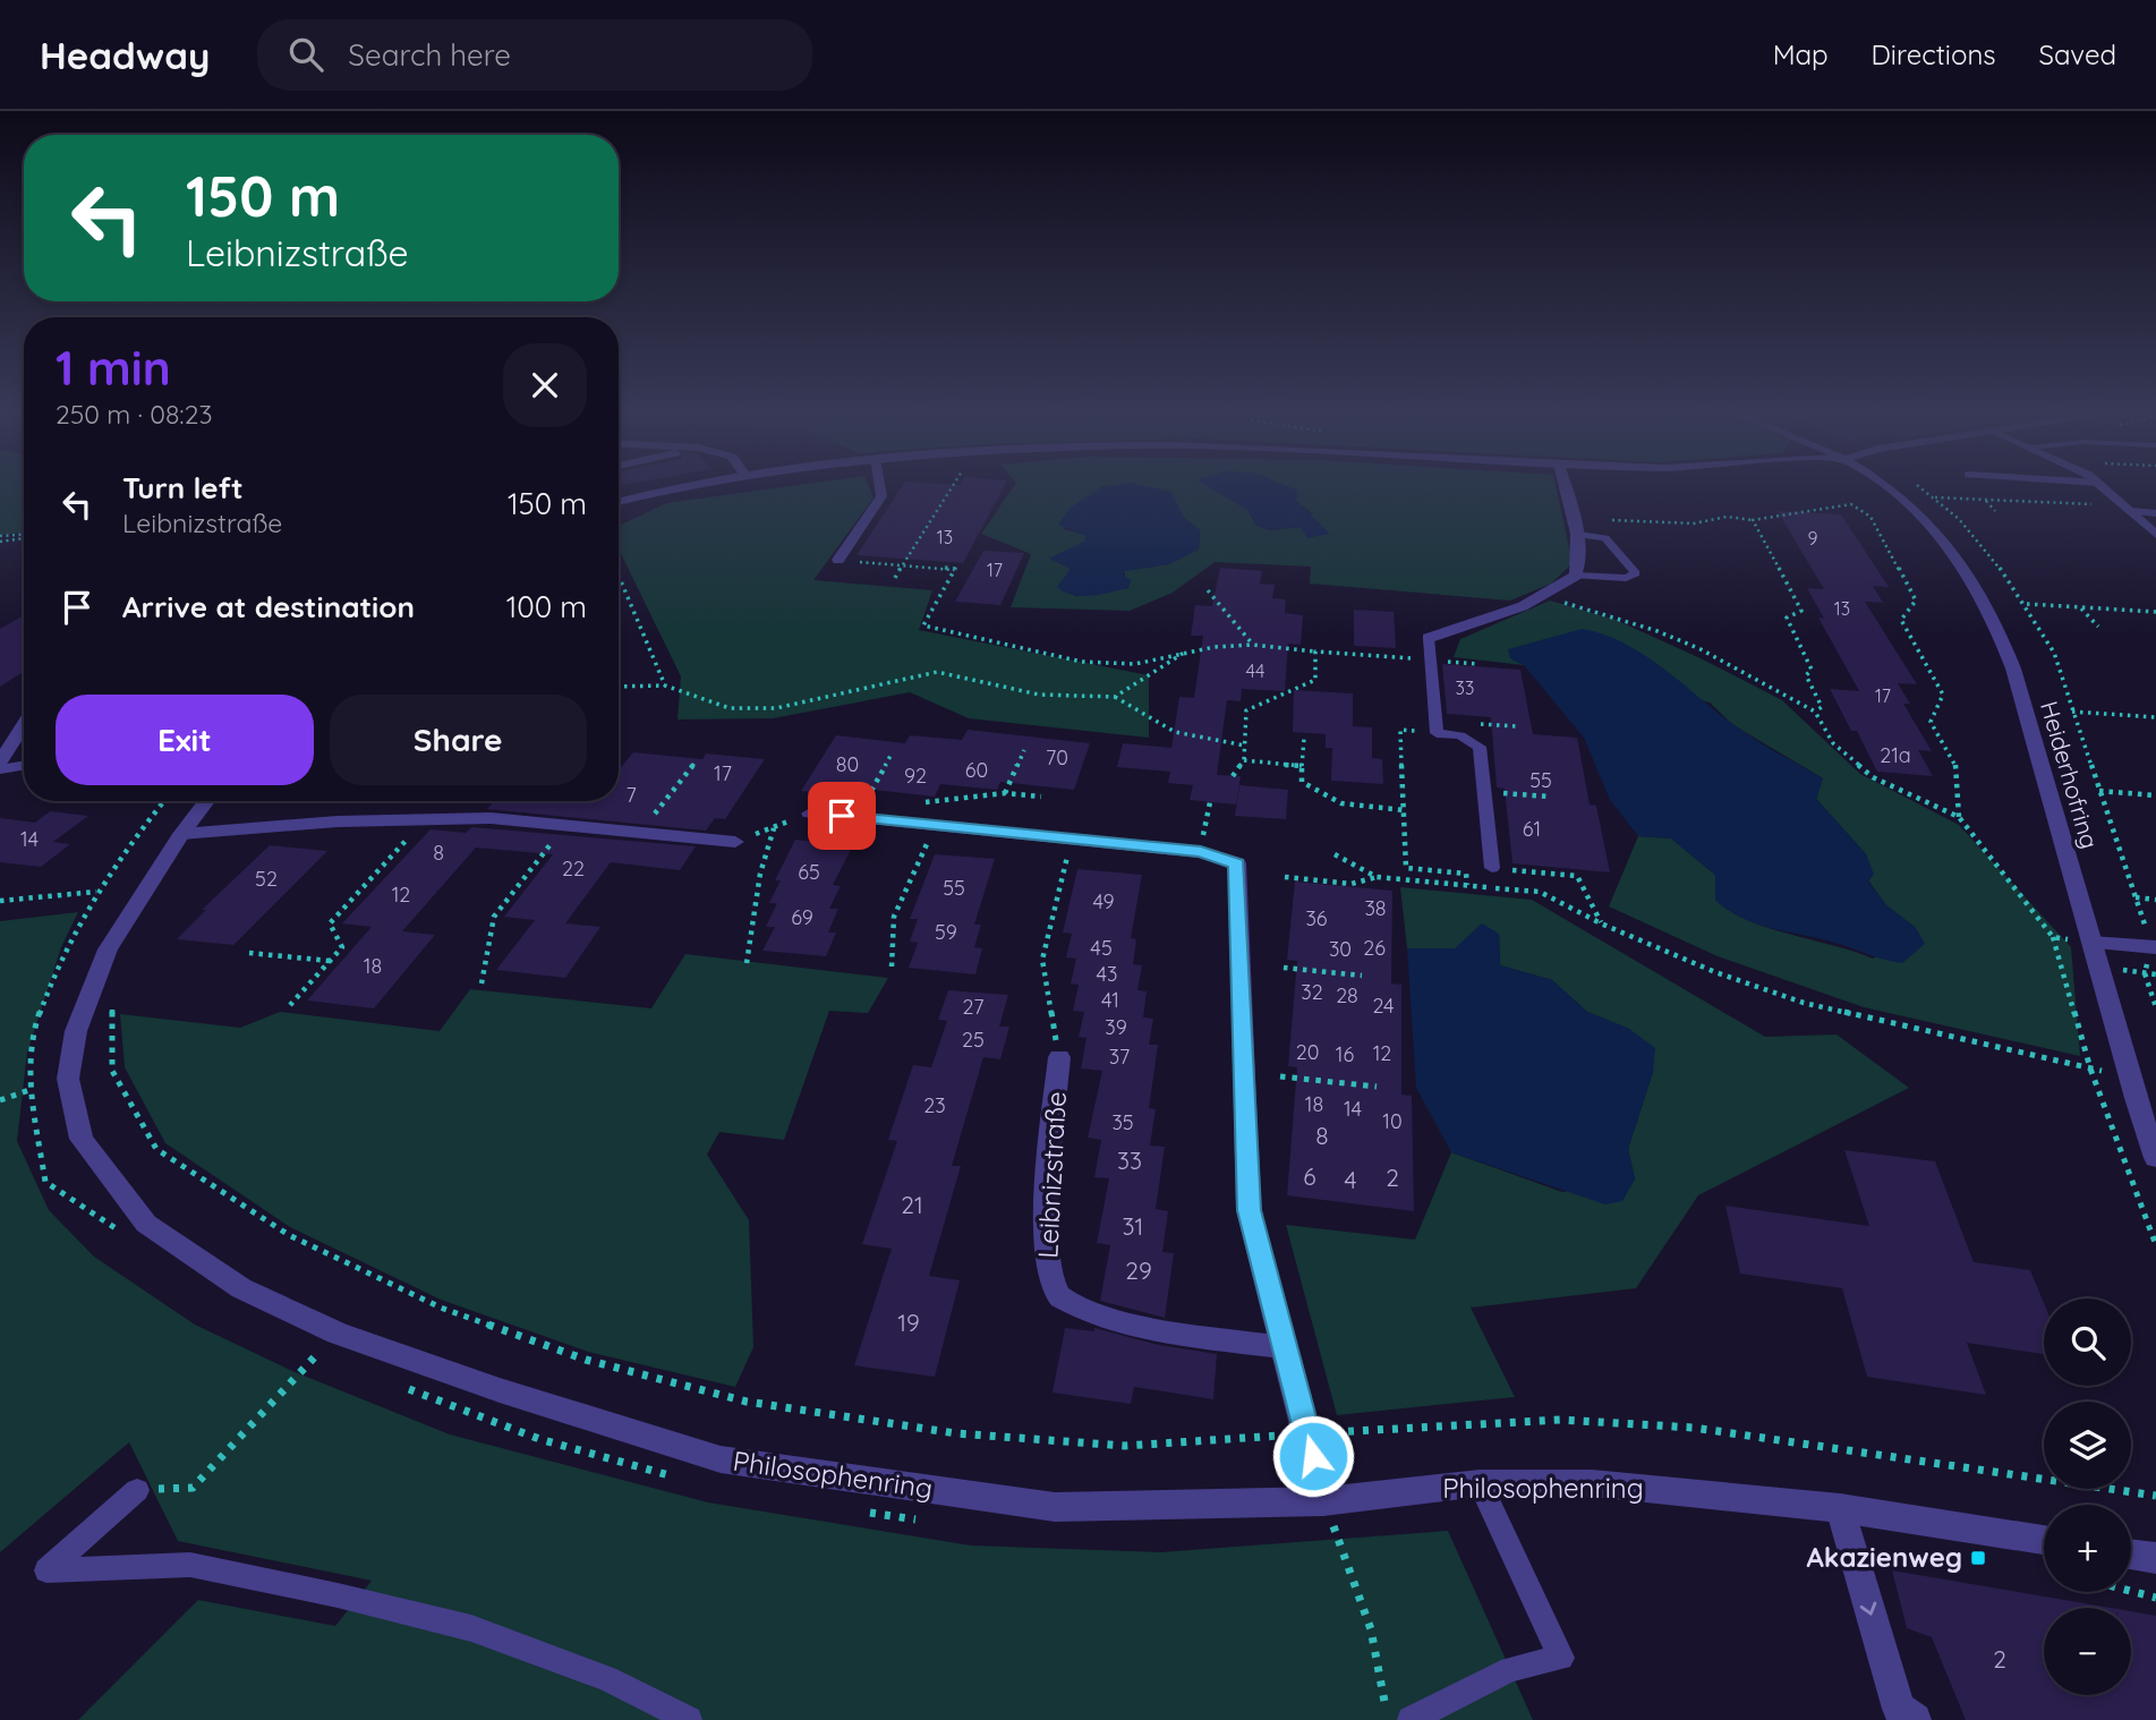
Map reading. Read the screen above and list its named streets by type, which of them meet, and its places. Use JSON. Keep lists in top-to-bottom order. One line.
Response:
{"streets":{"street":["Heiderhofring","Leibnizstraße","Philosophenring"]},"places":{"transit":["Akazienweg"]},"house_numbers":["13","9","17","13","44","33","17","21a","70","80","60","17","92","55","7","61","14","8","22","65","52","55","12","49","38","69","36","59","45","26","30","18","43","32","28","41","24","27","39","25","20","12","16","37","18","23","14","10","35","8","33","6","2","4","21","31","29","19","2"],"page":{"header":"Headway","search":"Search here","nav":["Map","Directions","Saved"],"turn":["150 m","Leibnizstraße"],"heading":["1 min","250 m · 08:23"],"list":[{"name":"Turn left","note":"Leibnizstraße","value":"150 m"},{"name":"Arrive at destination","value":"100 m"}],"buttons":["Exit","Share"],"map_buttons":["+","−"]}}
